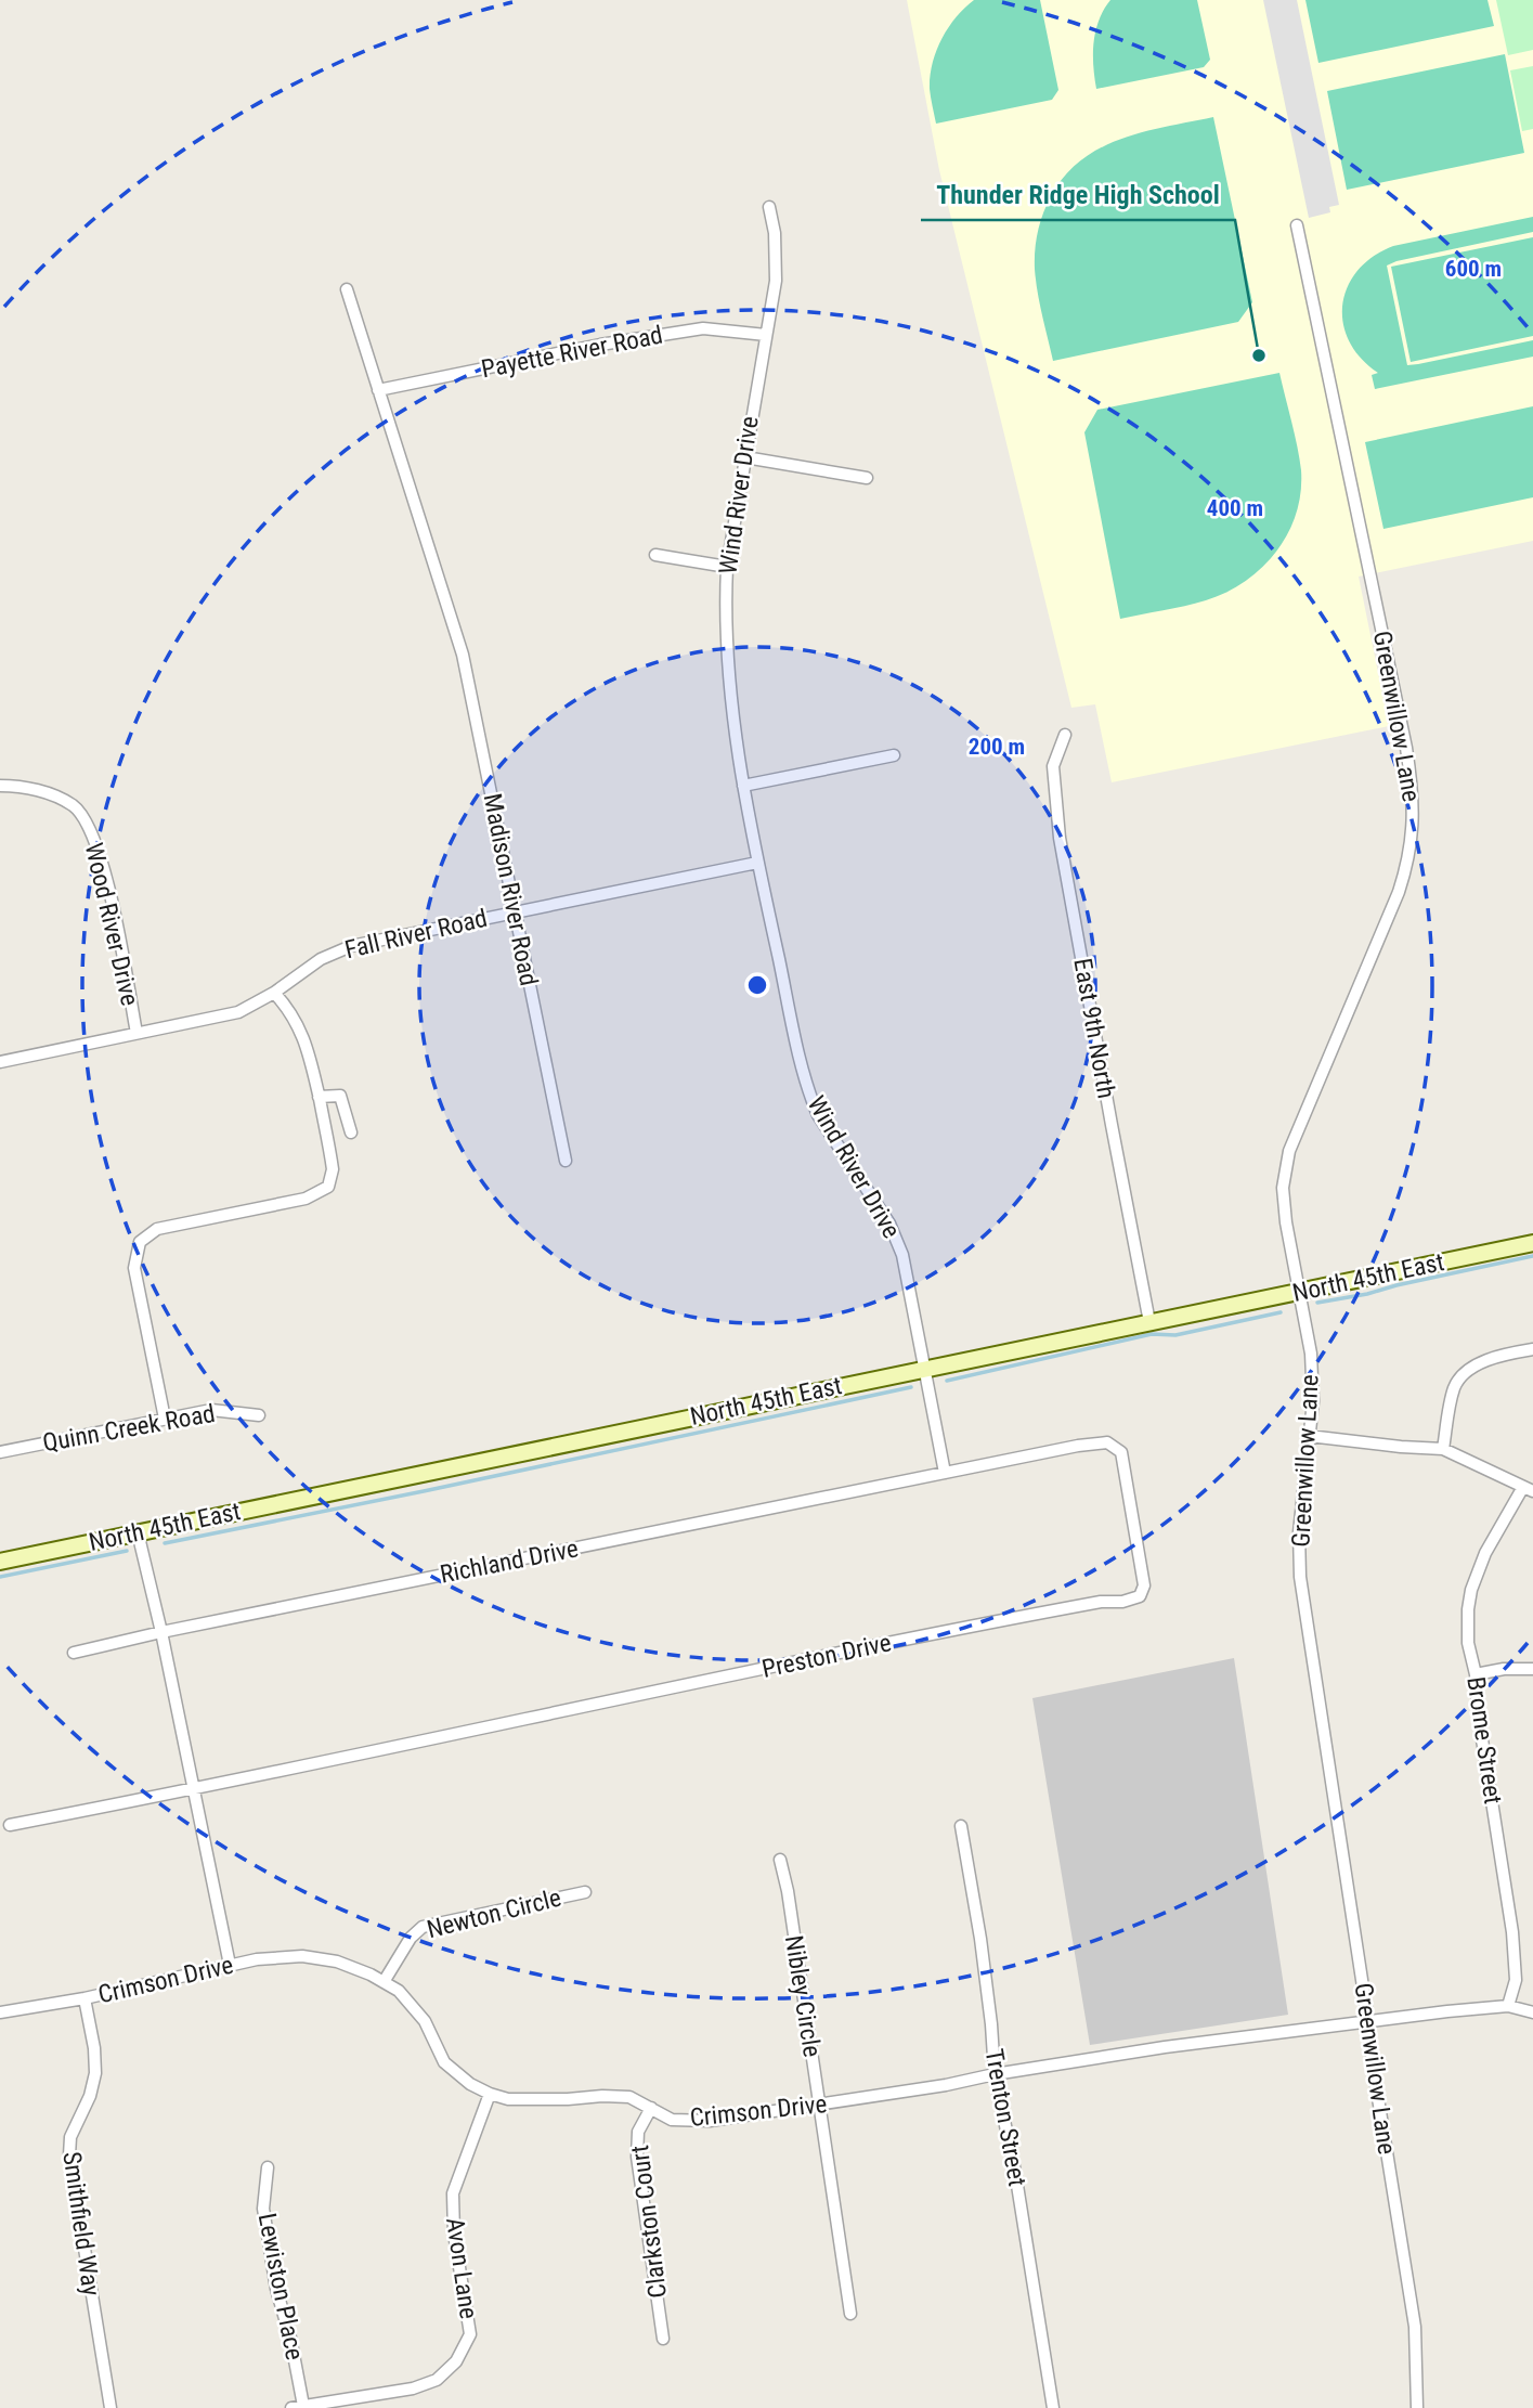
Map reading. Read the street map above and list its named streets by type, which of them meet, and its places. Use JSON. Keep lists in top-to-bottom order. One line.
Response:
{"streets":{"main road":["North 45th East"],"street":["Payette River Road","Wind River Drive","Greenwillow Lane","Madison River Road","Wood River Drive","Fall River Road","East 9th North","Quinn Creek Road","Richland Drive","Preston Drive","Brome Street","Newton Circle","Crimson Drive","Nibley Circle","Trenton Street","Clarkston Court","Smithfield Way","Avon Lane","Lewiston Place"]},"crossings":[["Payette River Road","Wind River Drive"],["Payette River Road","Madison River Road"],["Wind River Drive","Fall River Road"],["Wind River Drive","North 45th East"],["Wind River Drive","Richland Drive"],["Wind River Drive","Preston Drive"],["Greenwillow Lane","North 45th East"],["Greenwillow Lane","Crimson Drive"],["Madison River Road","Fall River Road"],["Wood River Drive","Fall River Road"],["East 9th North","North 45th East"],["Richland Drive","Preston Drive"],["Brome Street","Crimson Drive"],["Newton Circle","Crimson Drive"],["Crimson Drive","Nibley Circle"],["Crimson Drive","Trenton Street"],["Crimson Drive","Clarkston Court"],["Crimson Drive","Smithfield Way"],["Crimson Drive","Avon Lane"],["Avon Lane","Lewiston Place"]],"places":["Thunder Ridge High School"],"rings":["600 m","400 m","200 m"]}
